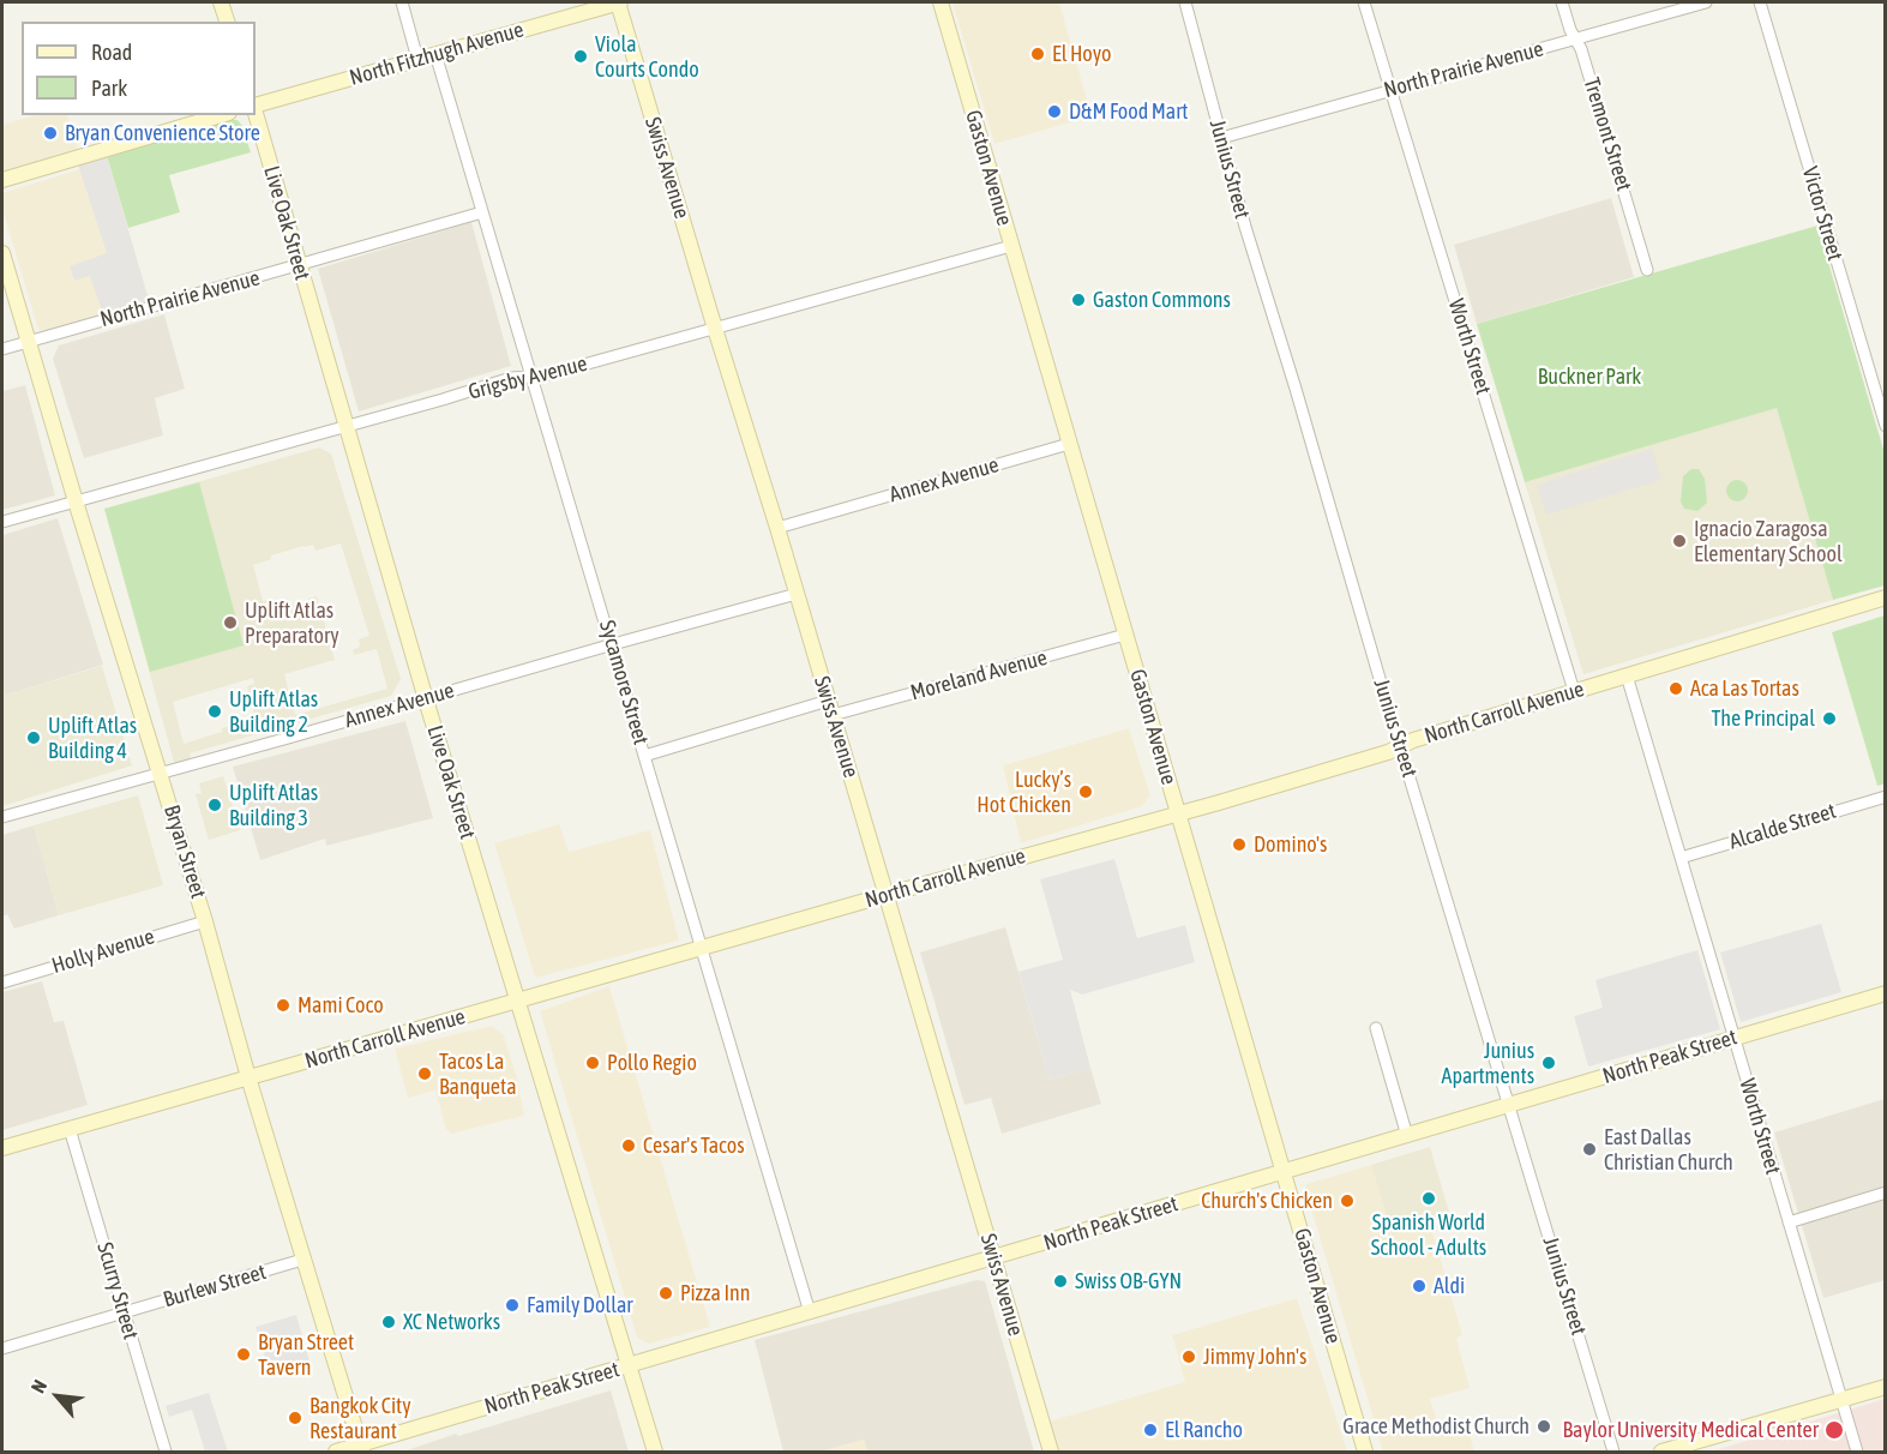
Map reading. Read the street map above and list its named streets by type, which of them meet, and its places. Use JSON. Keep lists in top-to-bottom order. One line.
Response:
{"streets":{"street":["North Fitzhugh Avenue","North Prairie Avenue","Tremont Street","Swiss Avenue","Gaston Avenue","Junius Street","Victor Street","Live Oak Street","Worth Street","Grigsby Avenue","Annex Avenue","Moreland Avenue","Sycamore Street","North Carroll Avenue","Alcalde Street","Bryan Street","Holly Avenue","North Peak Street","Burlew Street","Scurry Street"]},"crossings":[["North Fitzhugh Avenue","Swiss Avenue"],["North Fitzhugh Avenue","Sycamore Street"],["North Prairie Avenue","Tremont Street"],["North Prairie Avenue","Junius Street"],["North Prairie Avenue","Live Oak Street"],["North Prairie Avenue","Worth Street"],["North Prairie Avenue","Sycamore Street"],["North Prairie Avenue","Bryan Street"],["Swiss Avenue","Grigsby Avenue"],["Swiss Avenue","Annex Avenue"],["Swiss Avenue","Moreland Avenue"],["Swiss Avenue","North Carroll Avenue"],["Swiss Avenue","North Peak Street"],["Gaston Avenue","Grigsby Avenue"],["Gaston Avenue","Annex Avenue"],["Gaston Avenue","Moreland Avenue"],["Gaston Avenue","North Carroll Avenue"],["Gaston Avenue","North Peak Street"],["Junius Street","North Carroll Avenue"],["Junius Street","North Peak Street"],["Live Oak Street","Grigsby Avenue"],["Live Oak Street","Annex Avenue"],["Live Oak Street","North Carroll Avenue"],["Live Oak Street","North Peak Street"],["Worth Street","North Carroll Avenue"],["Worth Street","Alcalde Street"],["Worth Street","North Peak Street"],["Grigsby Avenue","Sycamore Street"],["Grigsby Avenue","Bryan Street"],["Annex Avenue","Sycamore Street"],["Annex Avenue","Bryan Street"],["Moreland Avenue","Sycamore Street"],["Sycamore Street","North Carroll Avenue"],["Sycamore Street","North Peak Street"],["North Carroll Avenue","Bryan Street"],["North Carroll Avenue","Scurry Street"],["Bryan Street","Holly Avenue"],["Bryan Street","North Peak Street"],["Bryan Street","Burlew Street"],["Burlew Street","Scurry Street"]],"parks":["Buckner Park"],"places":["El Hoyo","Viola Courts Condo","D&M Food Mart","Bryan Convenience Store","Gaston Commons","Ignacio Zaragosa Elementary School","Uplift Atlas Preparatory","Aca Las Tortas","Uplift Atlas Building 2","The Principal","Uplift Atlas Building 4","Lucky’s Hot Chicken","Uplift Atlas Building 3","Domino's","Mami Coco","Pollo Regio","Junius Apartments","Tacos La Banqueta","Cesar's Tacos","East Dallas Christian Church","Spanish World School - Adults","Church's Chicken","Swiss OB-GYN","Aldi","Pizza Inn","Family Dollar","XC Networks","Bryan Street Tavern","Jimmy John's","Bangkok City Restaurant","Grace Methodist Church","El Rancho","Baylor University Medical Center"],"legend":["Road","Park"],"north":"top left"}
